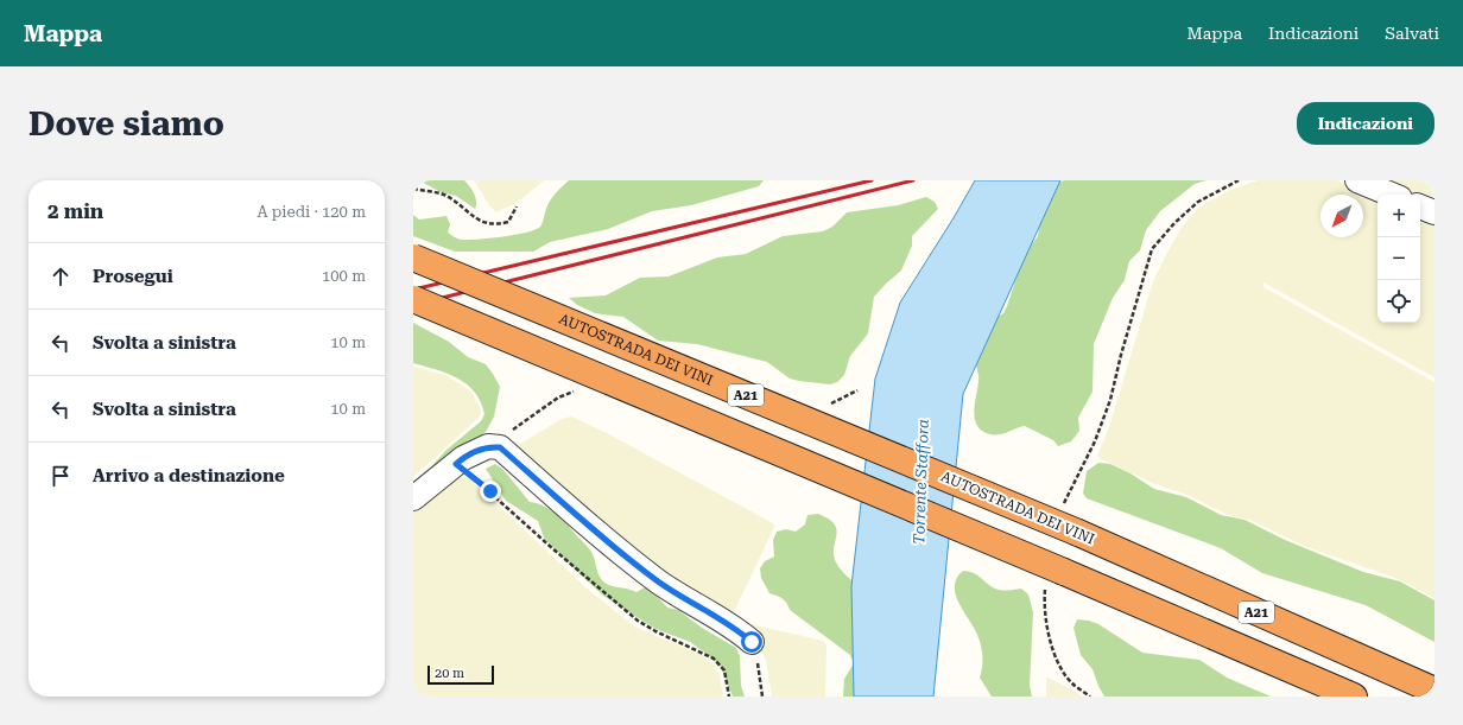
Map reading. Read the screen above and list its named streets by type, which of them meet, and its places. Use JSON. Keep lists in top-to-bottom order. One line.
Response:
{"streets":{"highway":["AUTOSTRADA DEI VINI","A21"]},"water":["Torrente Staffora"],"scale_bar":"20 m","north":"bottom left","page":{"header":"Mappa","nav":["Mappa","Indicazioni","Salvati"],"buttons":"Indicazioni","title":"Dove siamo","heading":["2 min","A piedi · 120 m"],"map_buttons":["+","−"],"list":[["Prosegui","100 m"],["Svolta a sinistra","10 m"],["Svolta a sinistra","10 m"],"Arrivo a destinazione"],"scale":"20 m"}}
